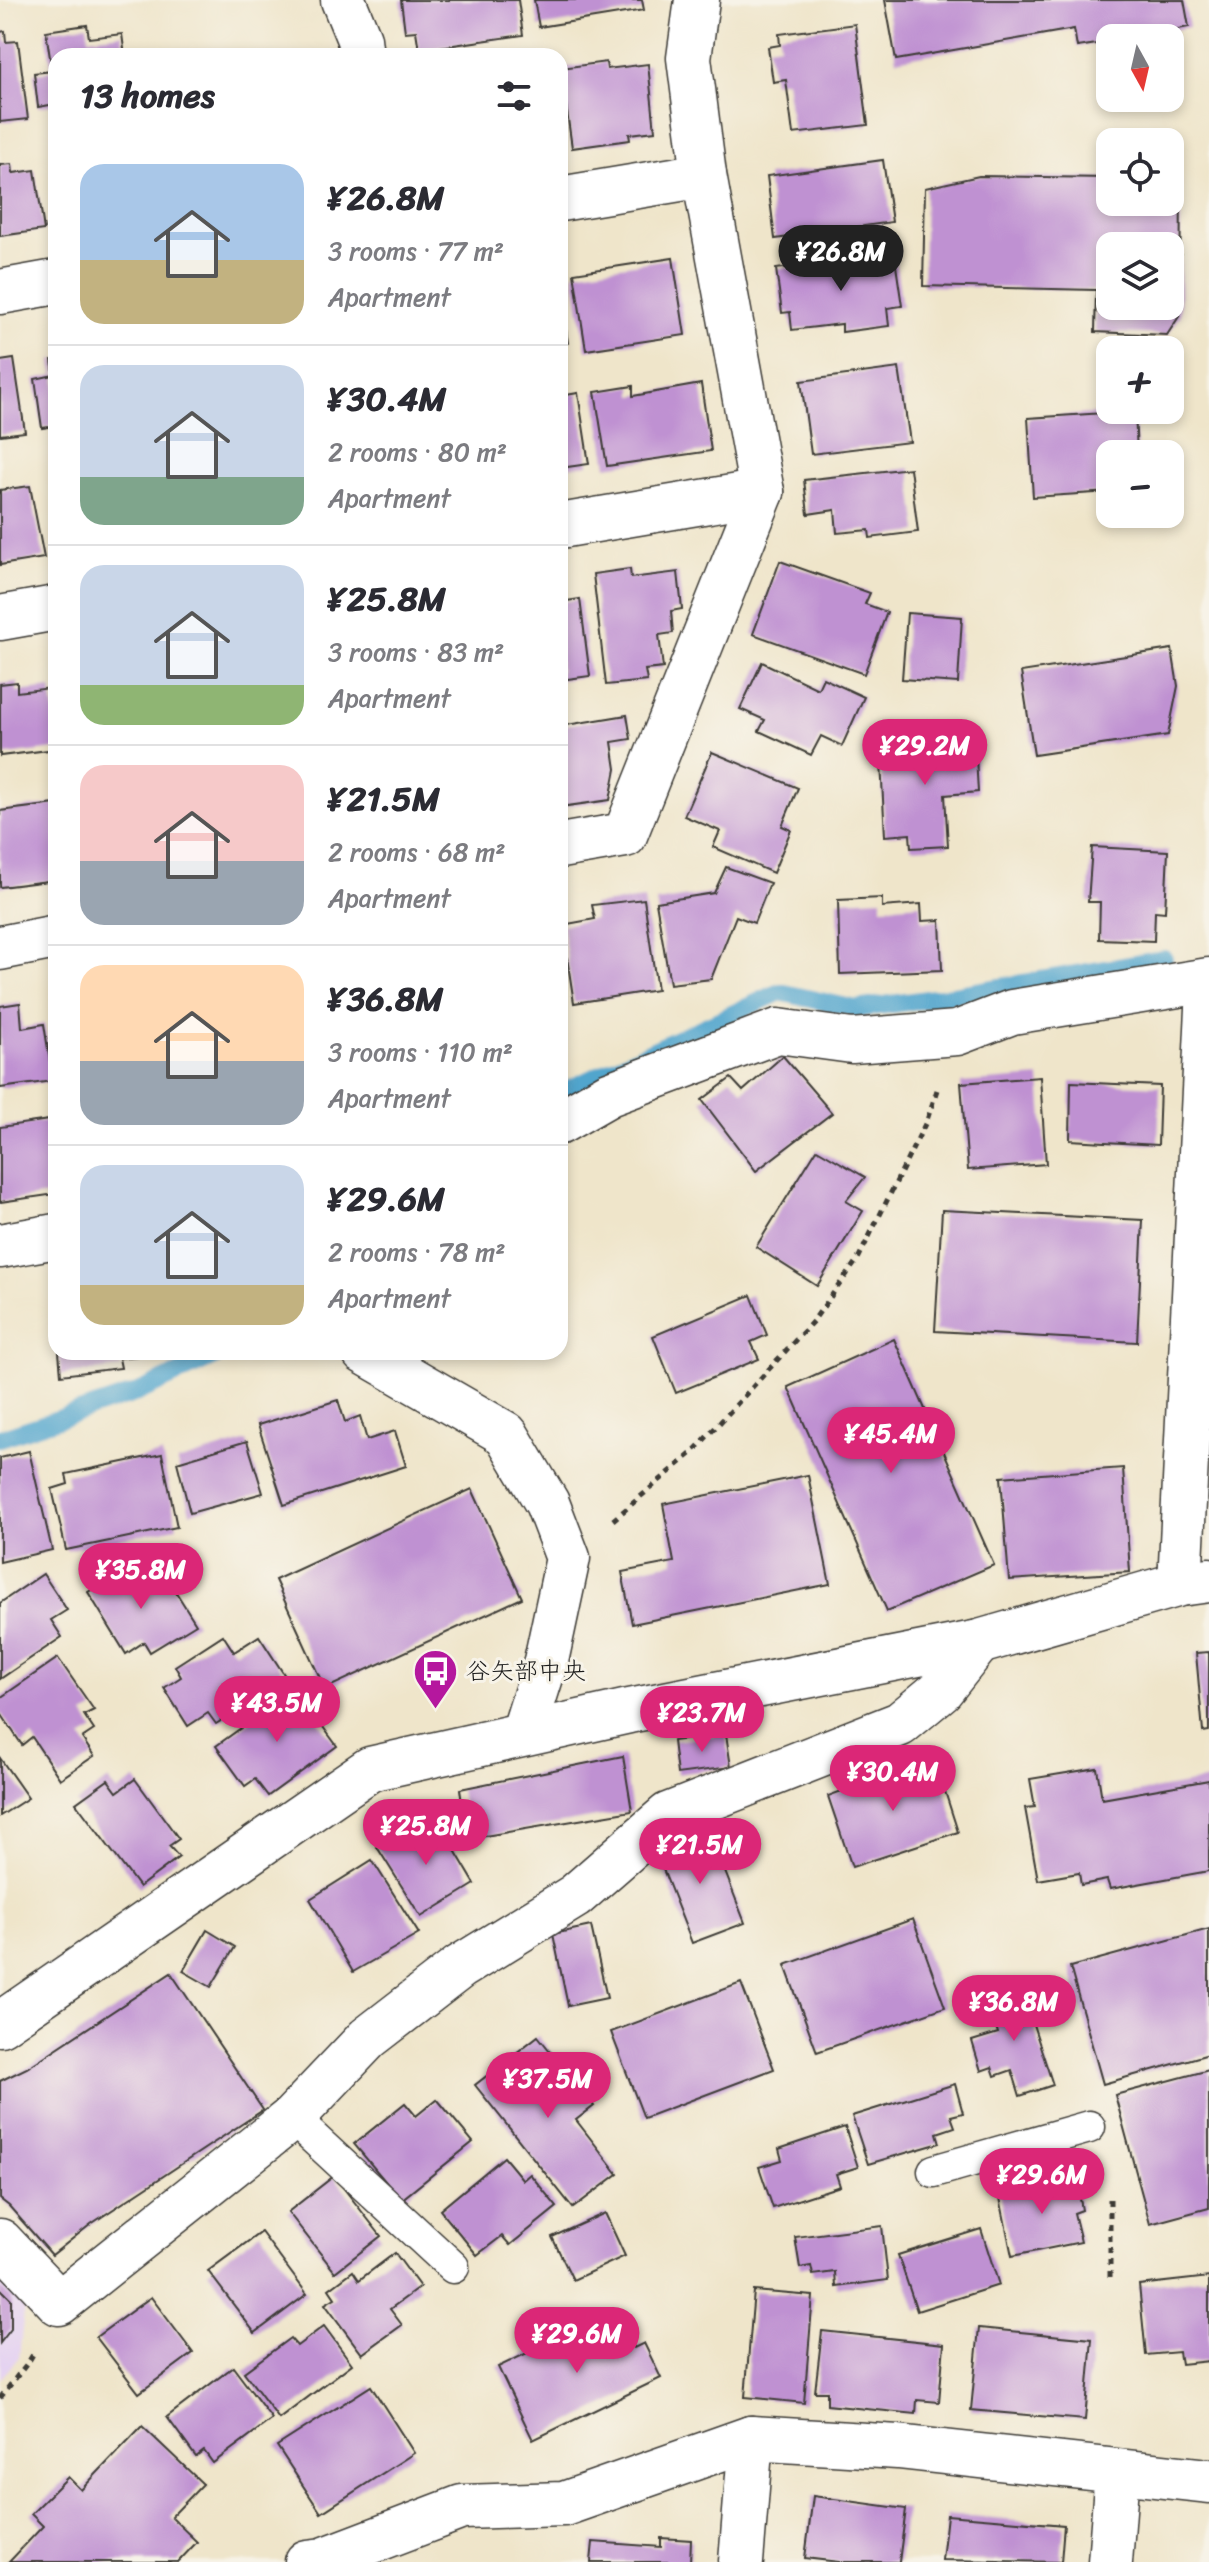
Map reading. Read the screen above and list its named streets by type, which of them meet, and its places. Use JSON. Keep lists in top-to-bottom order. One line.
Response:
{"places":{"bus stop":["谷矢部中央"]},"north":"bottom","page":{"map_buttons":["+","−"],"heading":"13 homes","list":[{"name":"¥26.8M","note":"3 rooms · 77 m² · Apartment"},{"name":"¥30.4M","note":"2 rooms · 80 m² · Apartment"},{"name":"¥25.8M","note":"3 rooms · 83 m² · Apartment"},{"name":"¥21.5M","note":"2 rooms · 68 m² · Apartment"},{"name":"¥36.8M","note":"3 rooms · 110 m² · Apartment"},{"name":"¥29.6M","note":"2 rooms · 78 m² · Apartment"}],"price":["¥26.8M","¥29.2M","¥45.4M","¥35.8M","¥43.5M","¥23.7M","¥30.4M","¥25.8M","¥21.5M","¥36.8M","¥37.5M","¥29.6M","¥29.6M"]}}
